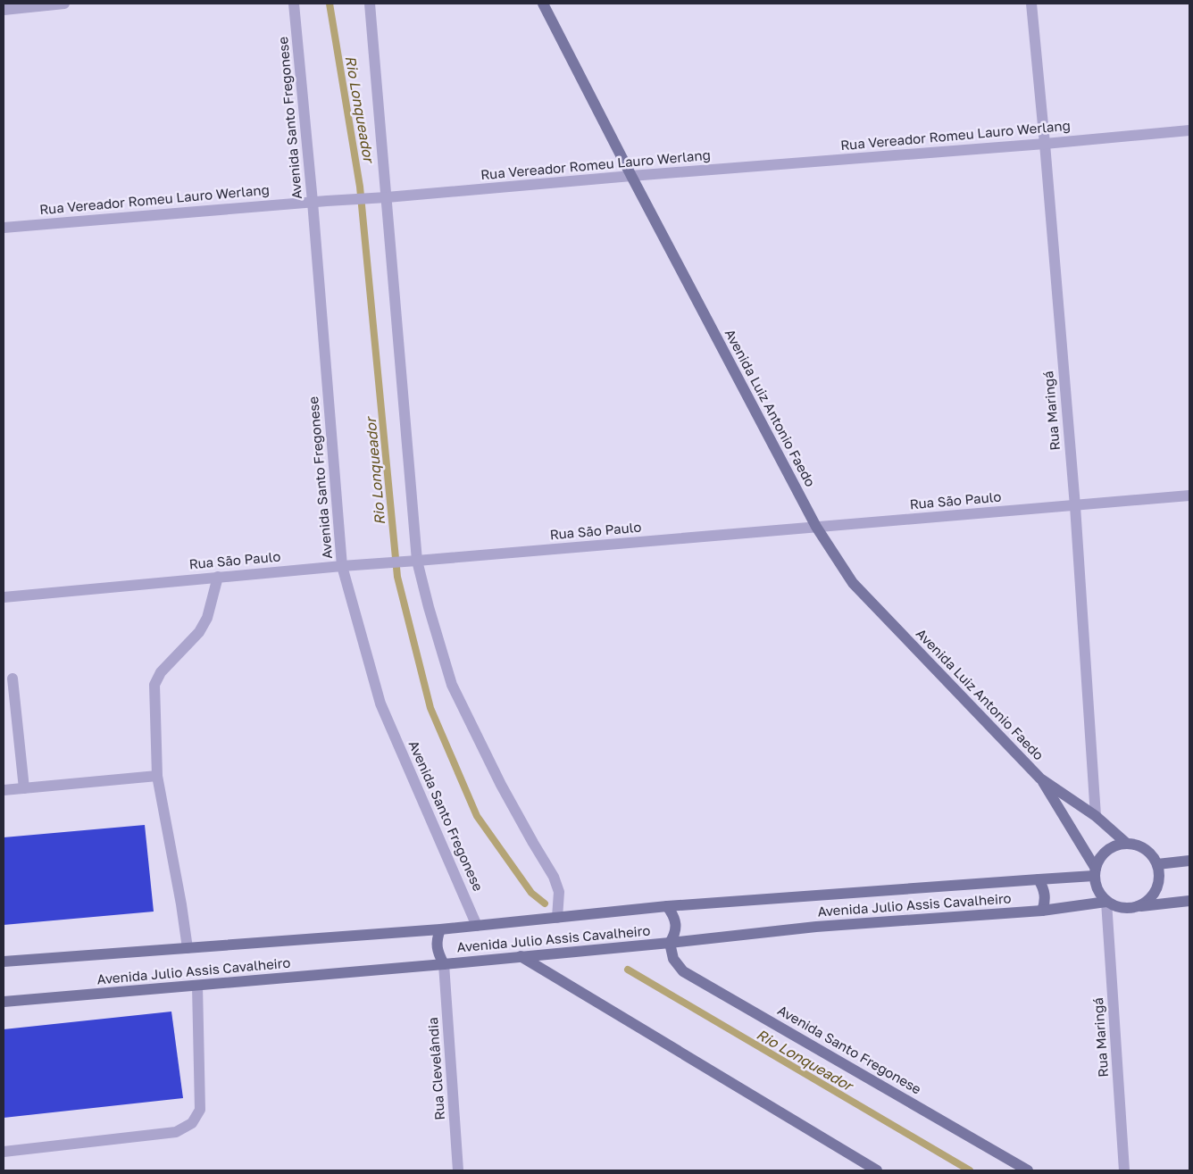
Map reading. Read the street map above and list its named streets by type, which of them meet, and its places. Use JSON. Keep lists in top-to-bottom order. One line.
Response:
{"streets":{"main road":["Avenida Santo Fregonese","Avenida Luiz Antonio Faedo","Avenida Julio Assis Cavalheiro"],"street":["Rua Vereador Romeu Lauro Werlang","Rua Maringá","Rua São Paulo","Rua Clevelândia"]},"crossings":[["Avenida Santo Fregonese","Rua Vereador Romeu Lauro Werlang"],["Avenida Santo Fregonese","Rua São Paulo"],["Avenida Santo Fregonese","Avenida Julio Assis Cavalheiro"],["Rua Vereador Romeu Lauro Werlang","Avenida Luiz Antonio Faedo"],["Rua Vereador Romeu Lauro Werlang","Rua Maringá"],["Avenida Luiz Antonio Faedo","Rua Maringá"],["Avenida Luiz Antonio Faedo","Rua São Paulo"],["Avenida Luiz Antonio Faedo","Avenida Julio Assis Cavalheiro"],["Rua Maringá","Rua São Paulo"],["Rua Maringá","Avenida Julio Assis Cavalheiro"],["Avenida Julio Assis Cavalheiro","Rua Clevelândia"]],"water":["Rio Lonqueador"]}
